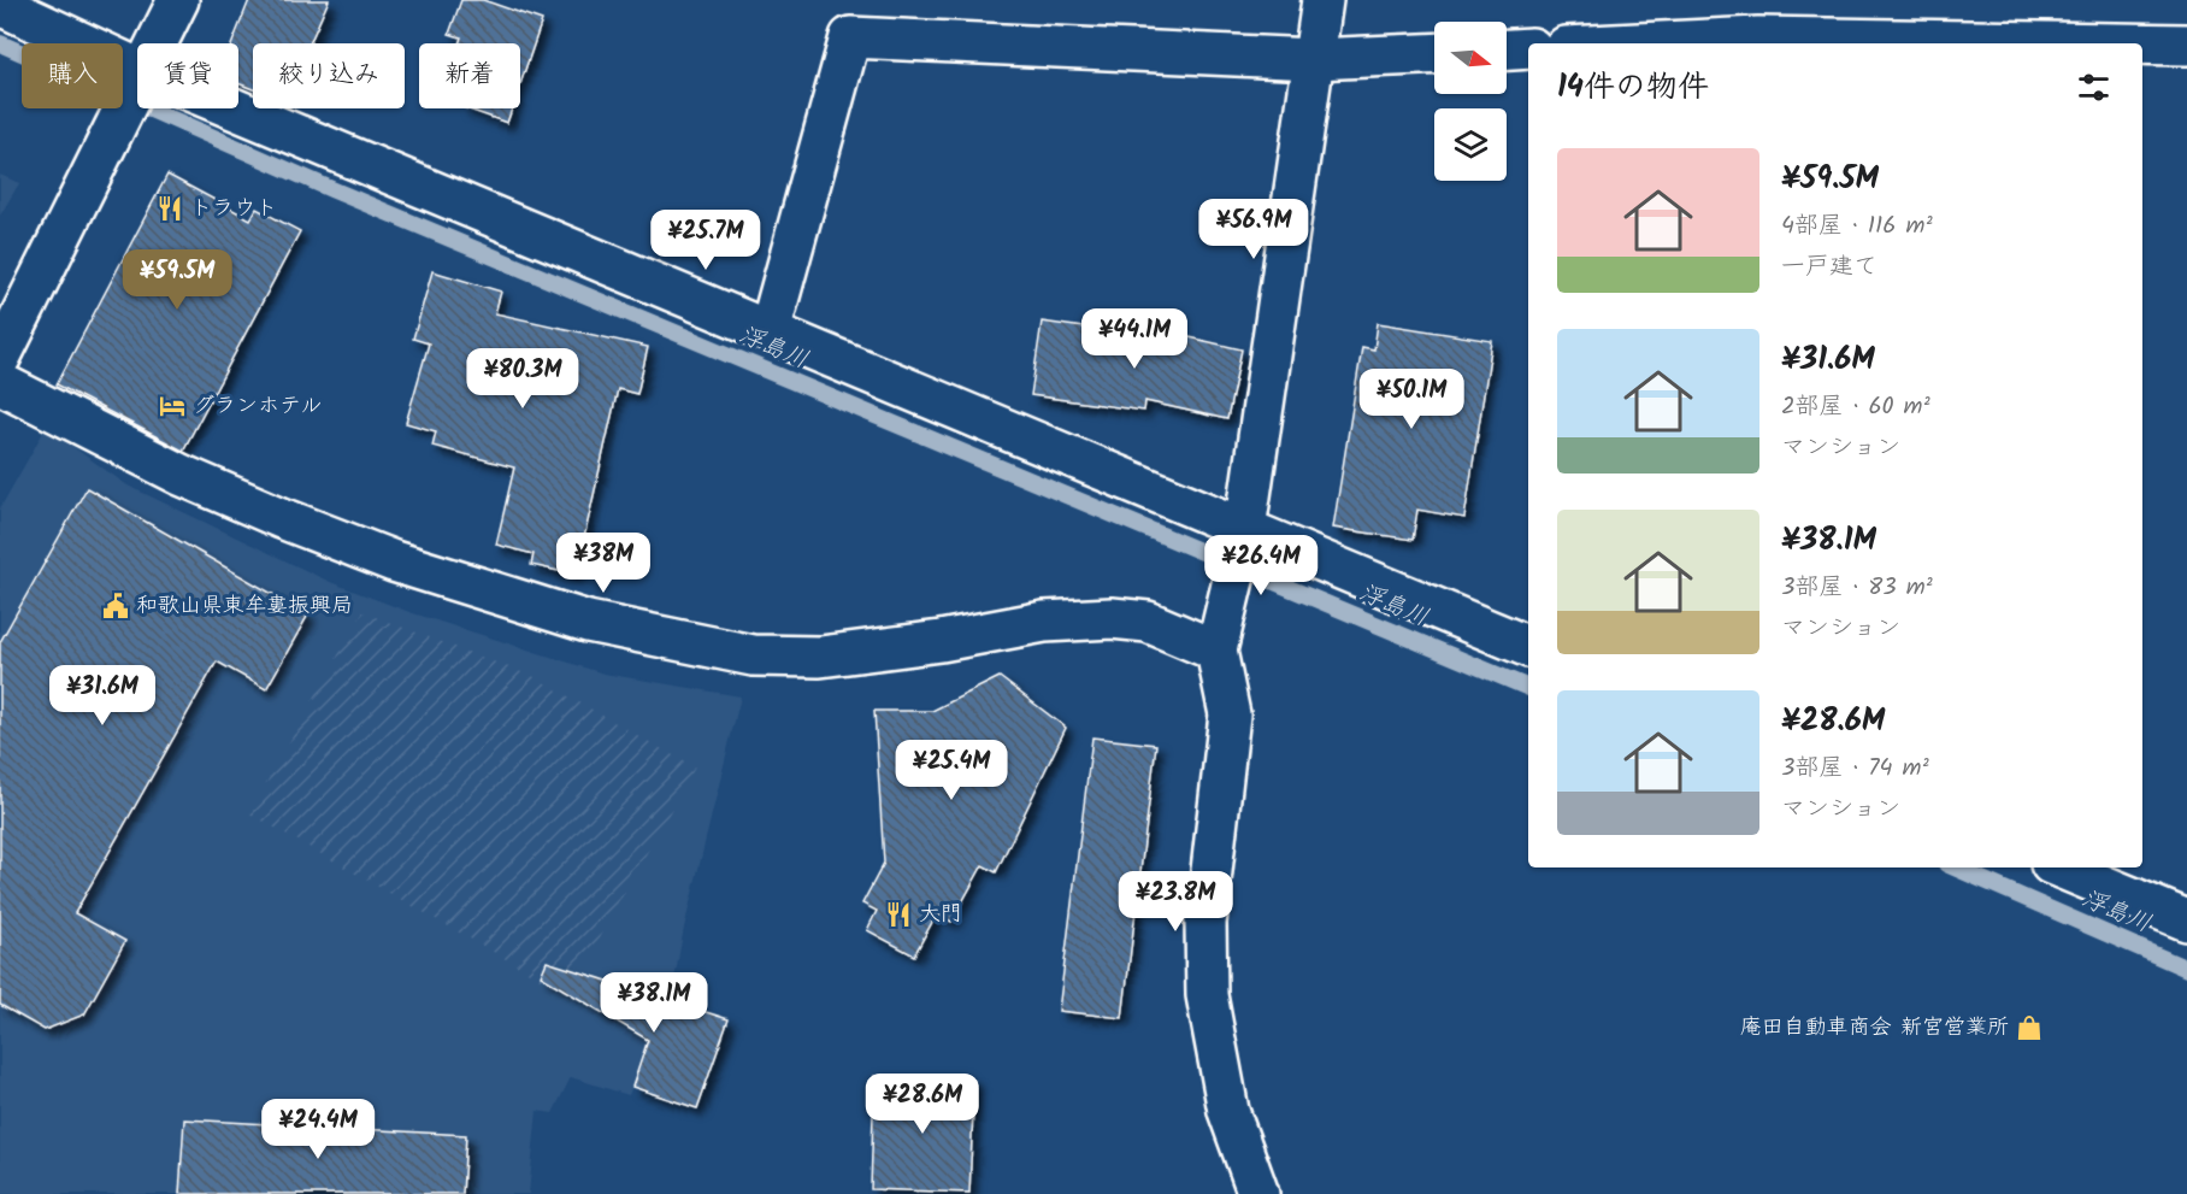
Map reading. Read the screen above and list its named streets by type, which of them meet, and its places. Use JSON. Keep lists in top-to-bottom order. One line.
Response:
{"water":["浮島川"],"places":{"restaurant":["トラウト","大門"],"hotel":["グランホテル"],"public building":["和歌山県東牟婁振興局"],"shop":["庵田自動車商会 新宮営業所"]},"north":"right","page":{"chip":["購入","賃貸","絞り込み","新着"],"heading":"14件の物件","list":[{"name":"¥59.5M","note":"4部屋 · 116 m² · 一戸建て"},{"name":"¥31.6M","note":"2部屋 · 60 m² · マンション"},{"name":"¥38.1M","note":"3部屋 · 83 m² · マンション"},{"name":"¥28.6M","note":"3部屋 · 74 m² · マンション"}],"price":["¥56.9M","¥25.7M","¥59.5M","¥44.1M","¥80.3M","¥50.1M","¥38M","¥26.4M","¥31.6M","¥25.4M","¥23.8M","¥38.1M","¥28.6M","¥24.4M"]}}
